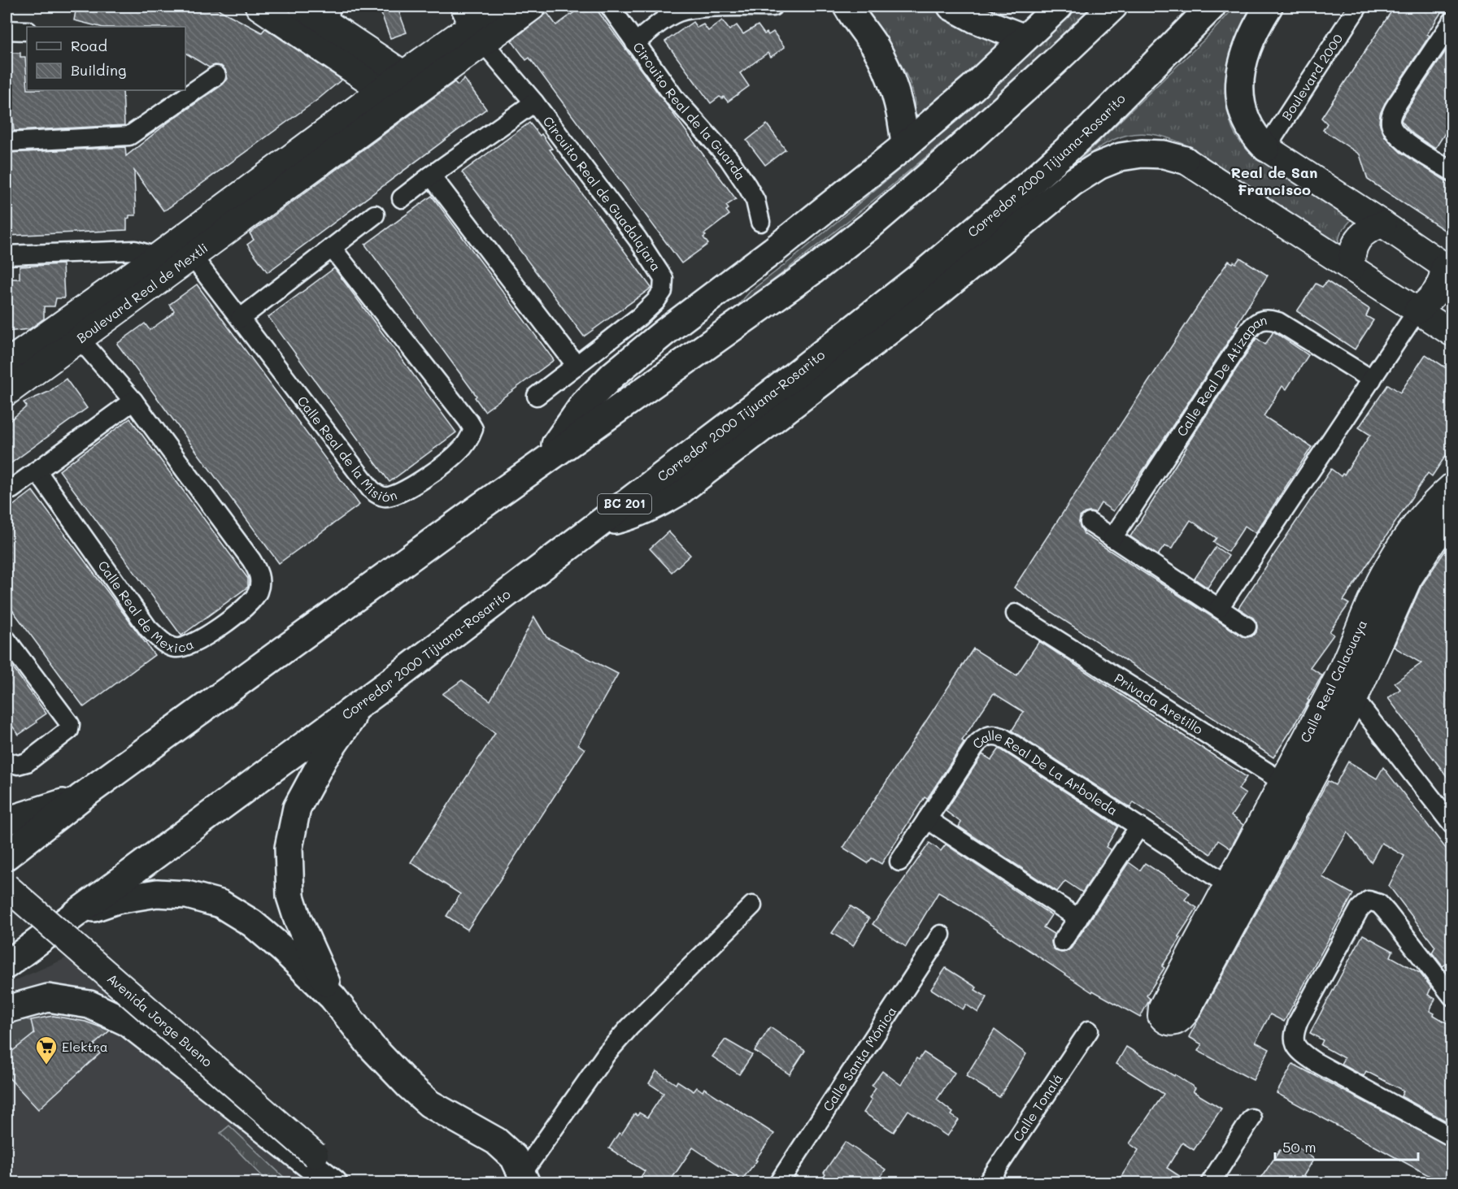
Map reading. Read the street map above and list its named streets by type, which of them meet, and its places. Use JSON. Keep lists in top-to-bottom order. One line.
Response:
{"streets":{"highway":["Corredor 2000 Tijuana-Rosarito","BC 201"],"street":["Boulevard 2000","Circuito Real de la Guarda","Circuito Real de Guadalajara","Boulevard Real de Mextli","Calle Real De Atizapan","Calle Real de la Misión","Calle Real de Mexica","Calle Real Calacuaya","Privada Aretillo","Calle Real De La Arboleda","Avenida Jorge Bueno","Calle Santa Mónica","Calle Tonalá"]},"crossings":[["Circuito Real de Guadalajara","Boulevard Real de Mextli"],["Boulevard Real de Mextli","Calle Real de la Misión"],["Boulevard Real de Mextli","Calle Real de Mexica"],["Calle Real Calacuaya","Privada Aretillo"],["Calle Real Calacuaya","Calle Real De La Arboleda"]],"districts":["Real de San Francisco"],"places":{"supermarket":["Elektra"]},"legend":["Road","Building"],"scale_bar":"50 m"}
